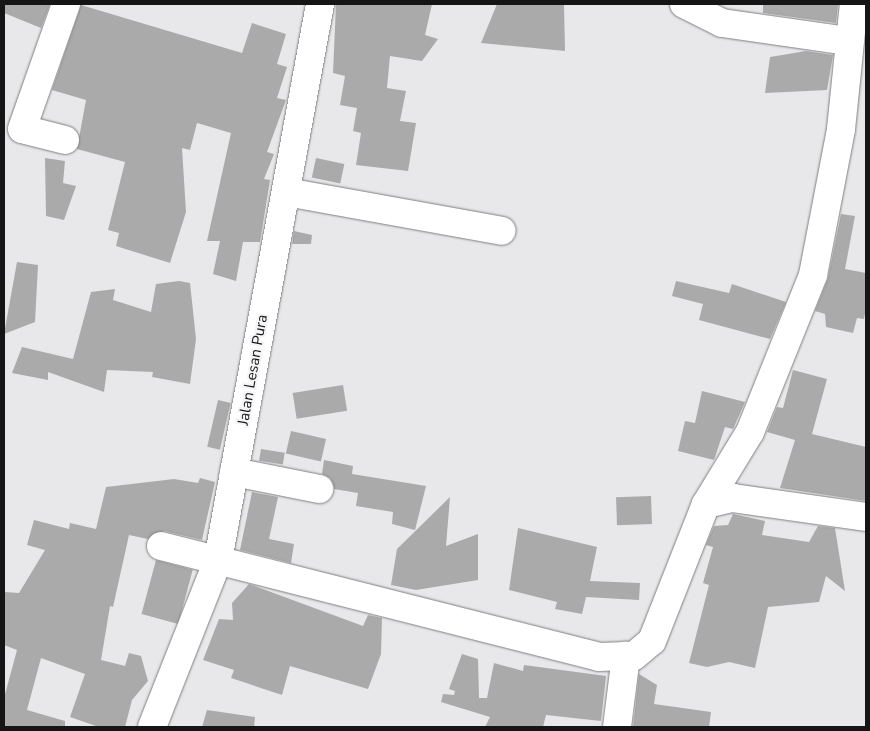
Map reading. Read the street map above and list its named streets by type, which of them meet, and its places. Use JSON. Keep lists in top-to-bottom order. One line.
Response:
{"streets":{"street":["Jalan Lesan Pura"]}}
